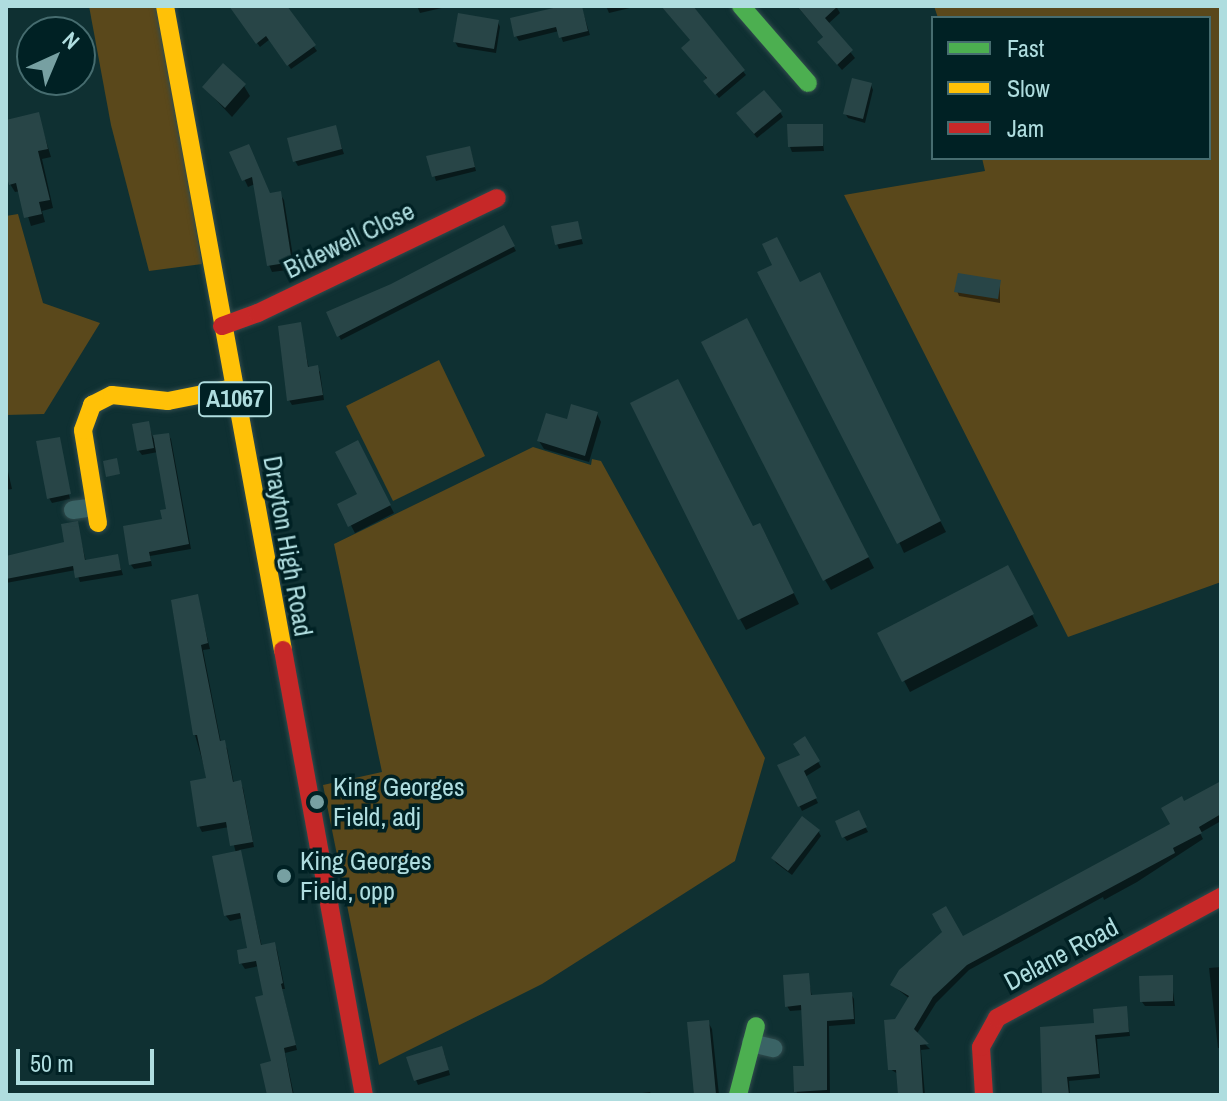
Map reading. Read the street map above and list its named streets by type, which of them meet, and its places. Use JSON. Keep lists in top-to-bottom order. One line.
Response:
{"streets":{"main road":["Bidewell Close","A1067","Drayton High Road","Delane Road"]},"crossings":[["Bidewell Close","Drayton High Road"]],"places":["King Georges Field, adj","King Georges Field, opp"],"legend":["Fast","Slow","Jam"],"scale_bar":"50 m","north":"top right"}
